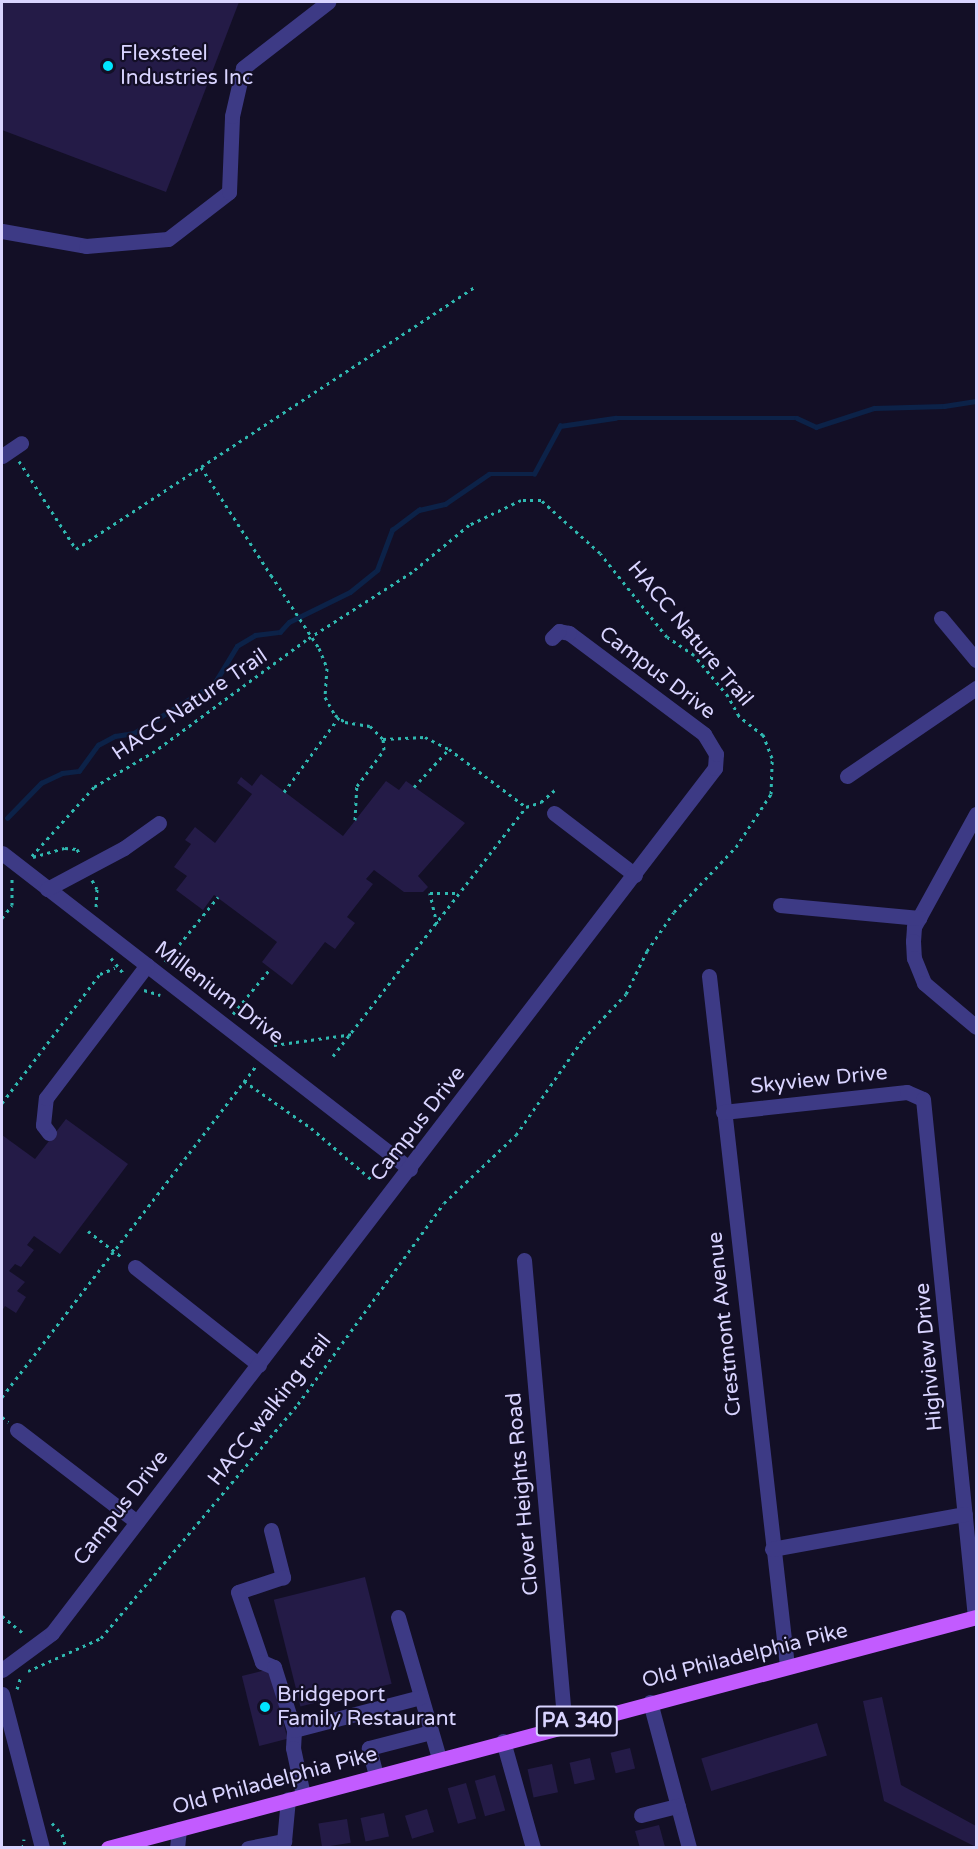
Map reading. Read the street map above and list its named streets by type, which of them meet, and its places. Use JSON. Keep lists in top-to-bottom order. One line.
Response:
{"streets":{"main road":["Old Philadelphia Pike","PA 340"],"street":["Campus Drive","Millenium Drive","Skyview Drive","Crestmont Avenue","Highview Drive","Clover Heights Road"],"path":["HACC Nature Trail","HACC walking trail"]},"crossings":[["HACC Nature Trail","HACC walking trail"],["Campus Drive","Millenium Drive"],["Skyview Drive","Crestmont Avenue"],["Skyview Drive","Highview Drive"],["Crestmont Avenue","Old Philadelphia Pike"],["Highview Drive","Old Philadelphia Pike"],["Clover Heights Road","Old Philadelphia Pike"]],"places":["Flexsteel Industries Inc","Bridgeport Family Restaurant"]}
